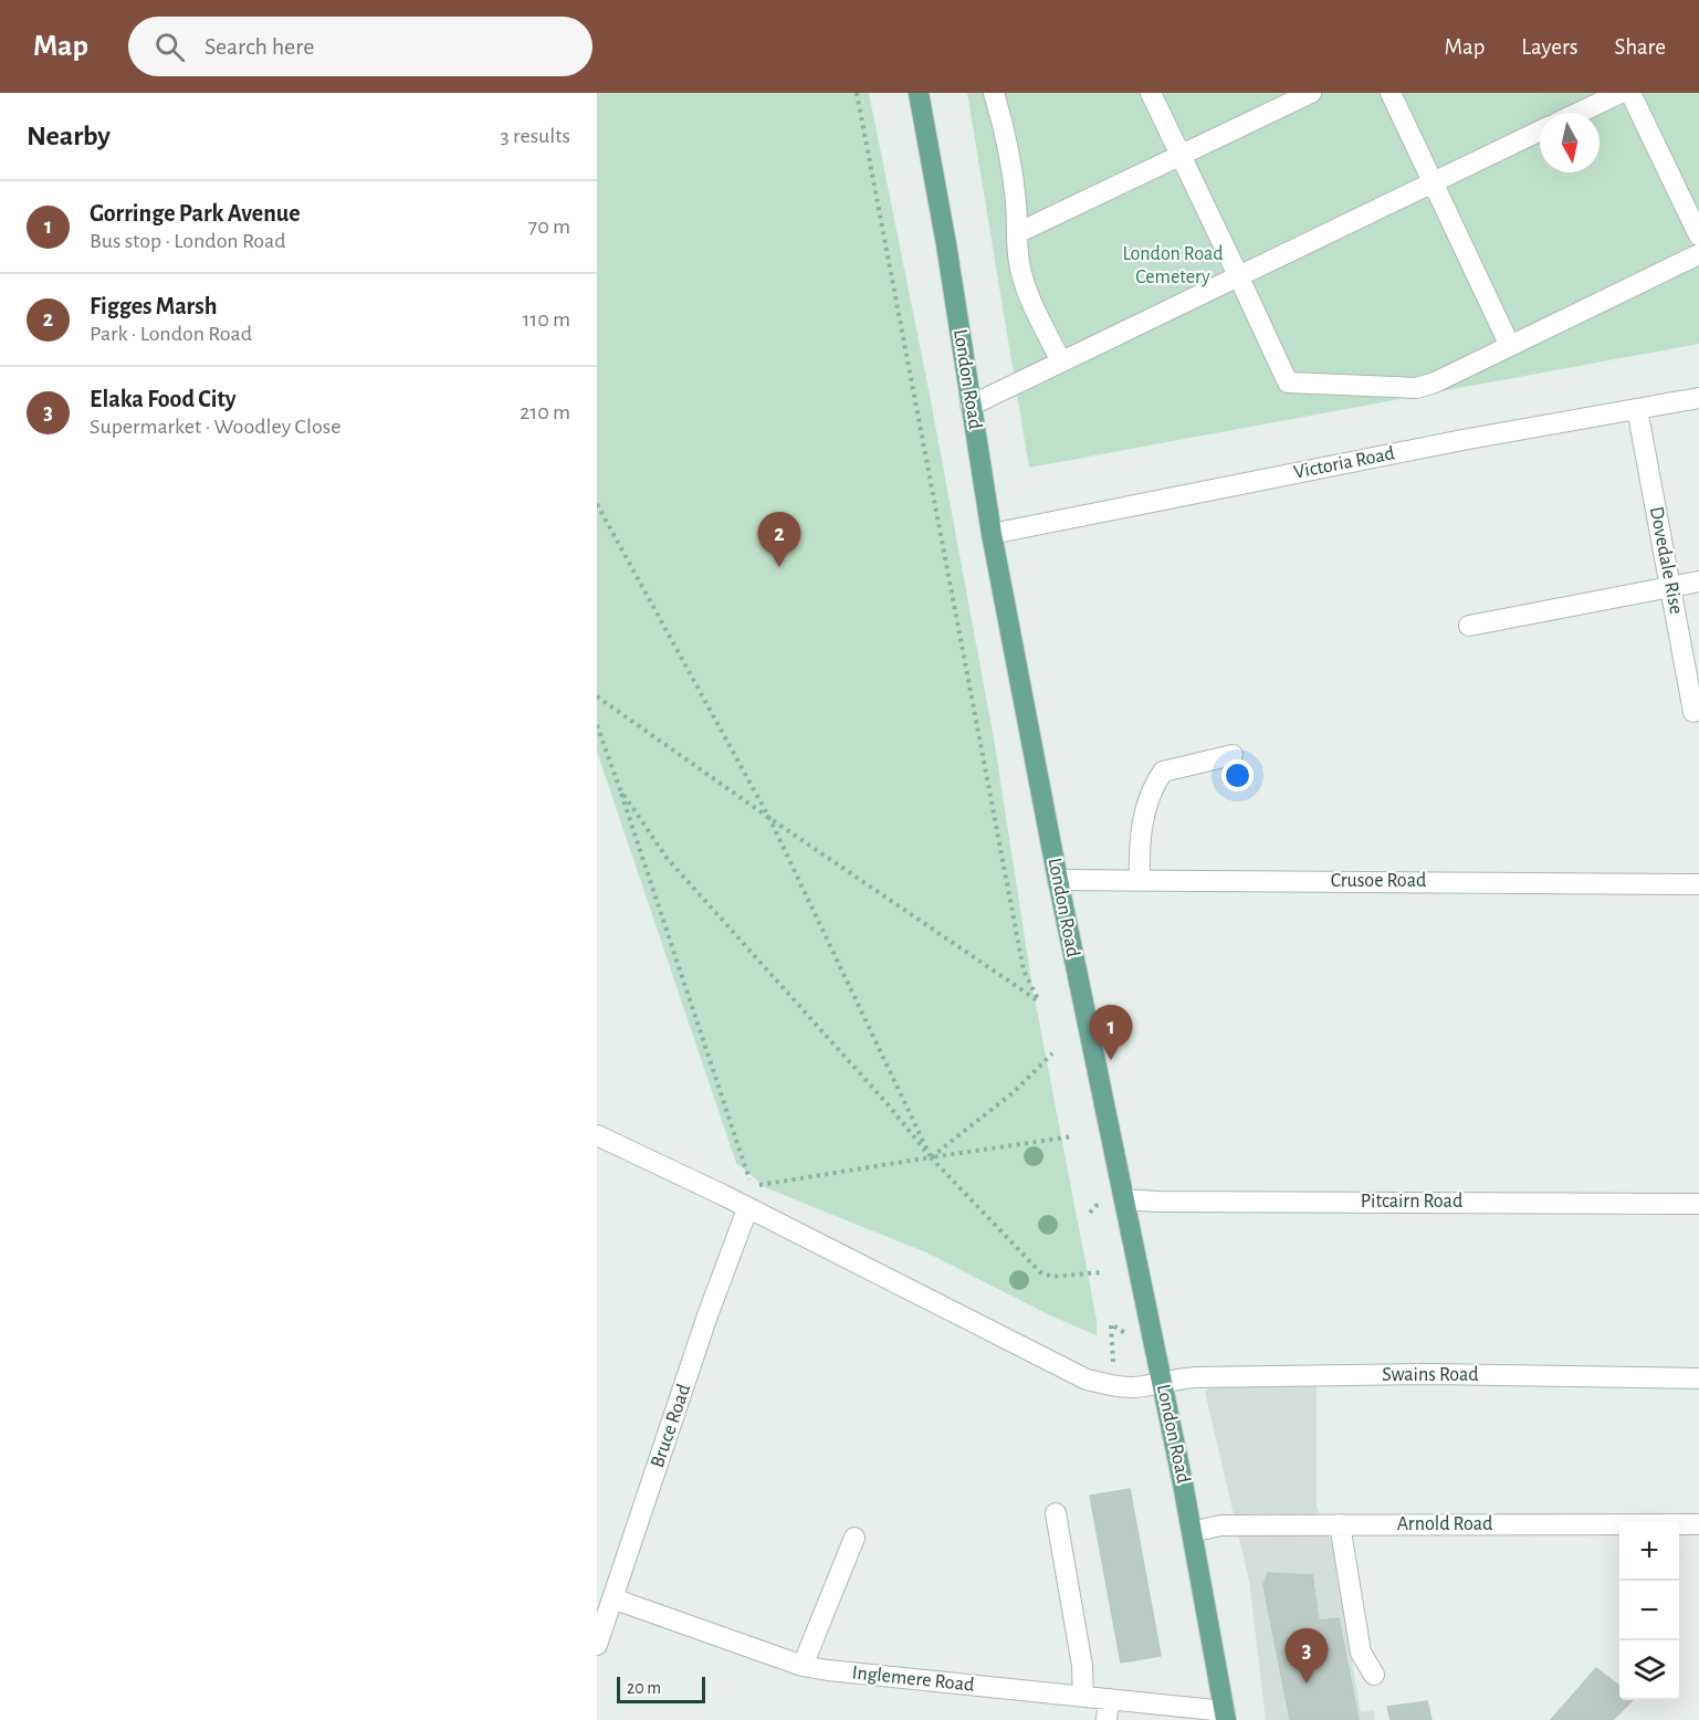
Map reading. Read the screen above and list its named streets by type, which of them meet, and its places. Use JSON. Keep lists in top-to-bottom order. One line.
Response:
{"streets":{"main road":["London Road"],"street":["Victoria Road","Dovedale Rise","Crusoe Road","Pitcairn Road","Swains Road","Bruce Road","Arnold Road","Inglemere Road"]},"crossings":[["London Road","Victoria Road"],["London Road","Crusoe Road"],["London Road","Pitcairn Road"],["London Road","Swains Road"],["London Road","Arnold Road"],["London Road","Inglemere Road"],["Victoria Road","Dovedale Rise"],["Swains Road","Bruce Road"],["Bruce Road","Inglemere Road"]],"parks":["London Road Cemetery"],"scale_bar":"20 m","north":"bottom","page":{"header":"Map","search":"Search here","nav":["Map","Layers","Share"],"heading":["Nearby","3 results"],"list":[{"mark":"1","name":"Gorringe Park Avenue","note":"Bus stop · London Road","value":"70 m"},{"mark":"2","name":"Figges Marsh","note":"Park · London Road","value":"110 m"},{"mark":"3","name":"Elaka Food City","note":"Supermarket · Woodley Close","value":"210 m"}],"pins":["2","1","3"],"map_buttons":["+","−"],"scale":"20 m"}}
